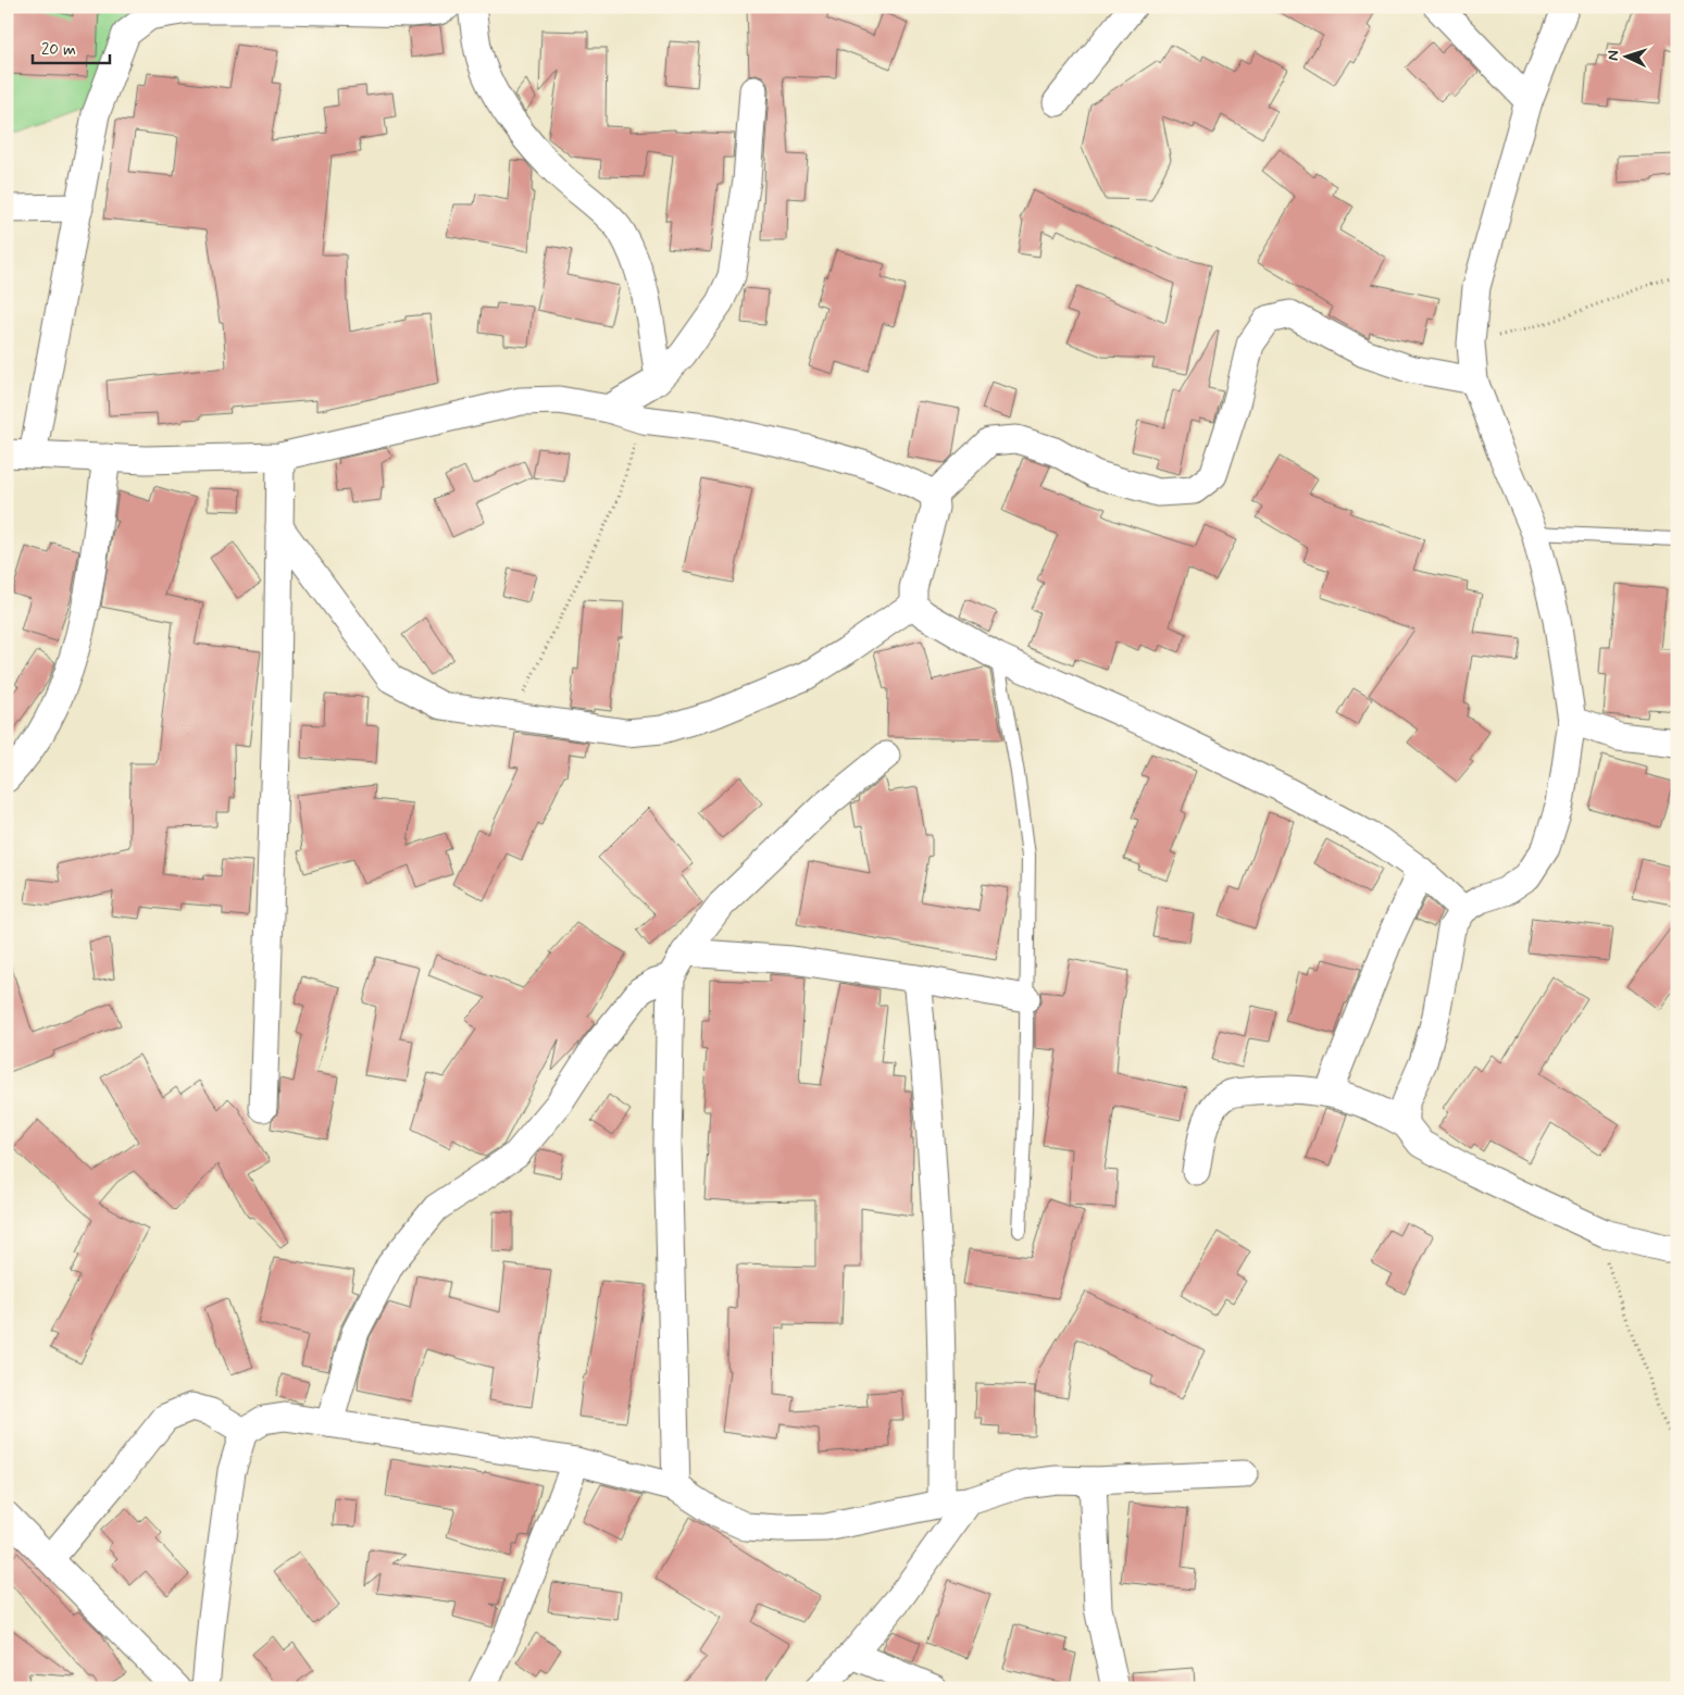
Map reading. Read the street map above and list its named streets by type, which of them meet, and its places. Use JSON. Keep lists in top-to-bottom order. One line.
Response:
{"scale_bar":"20 m","north":"left"}
